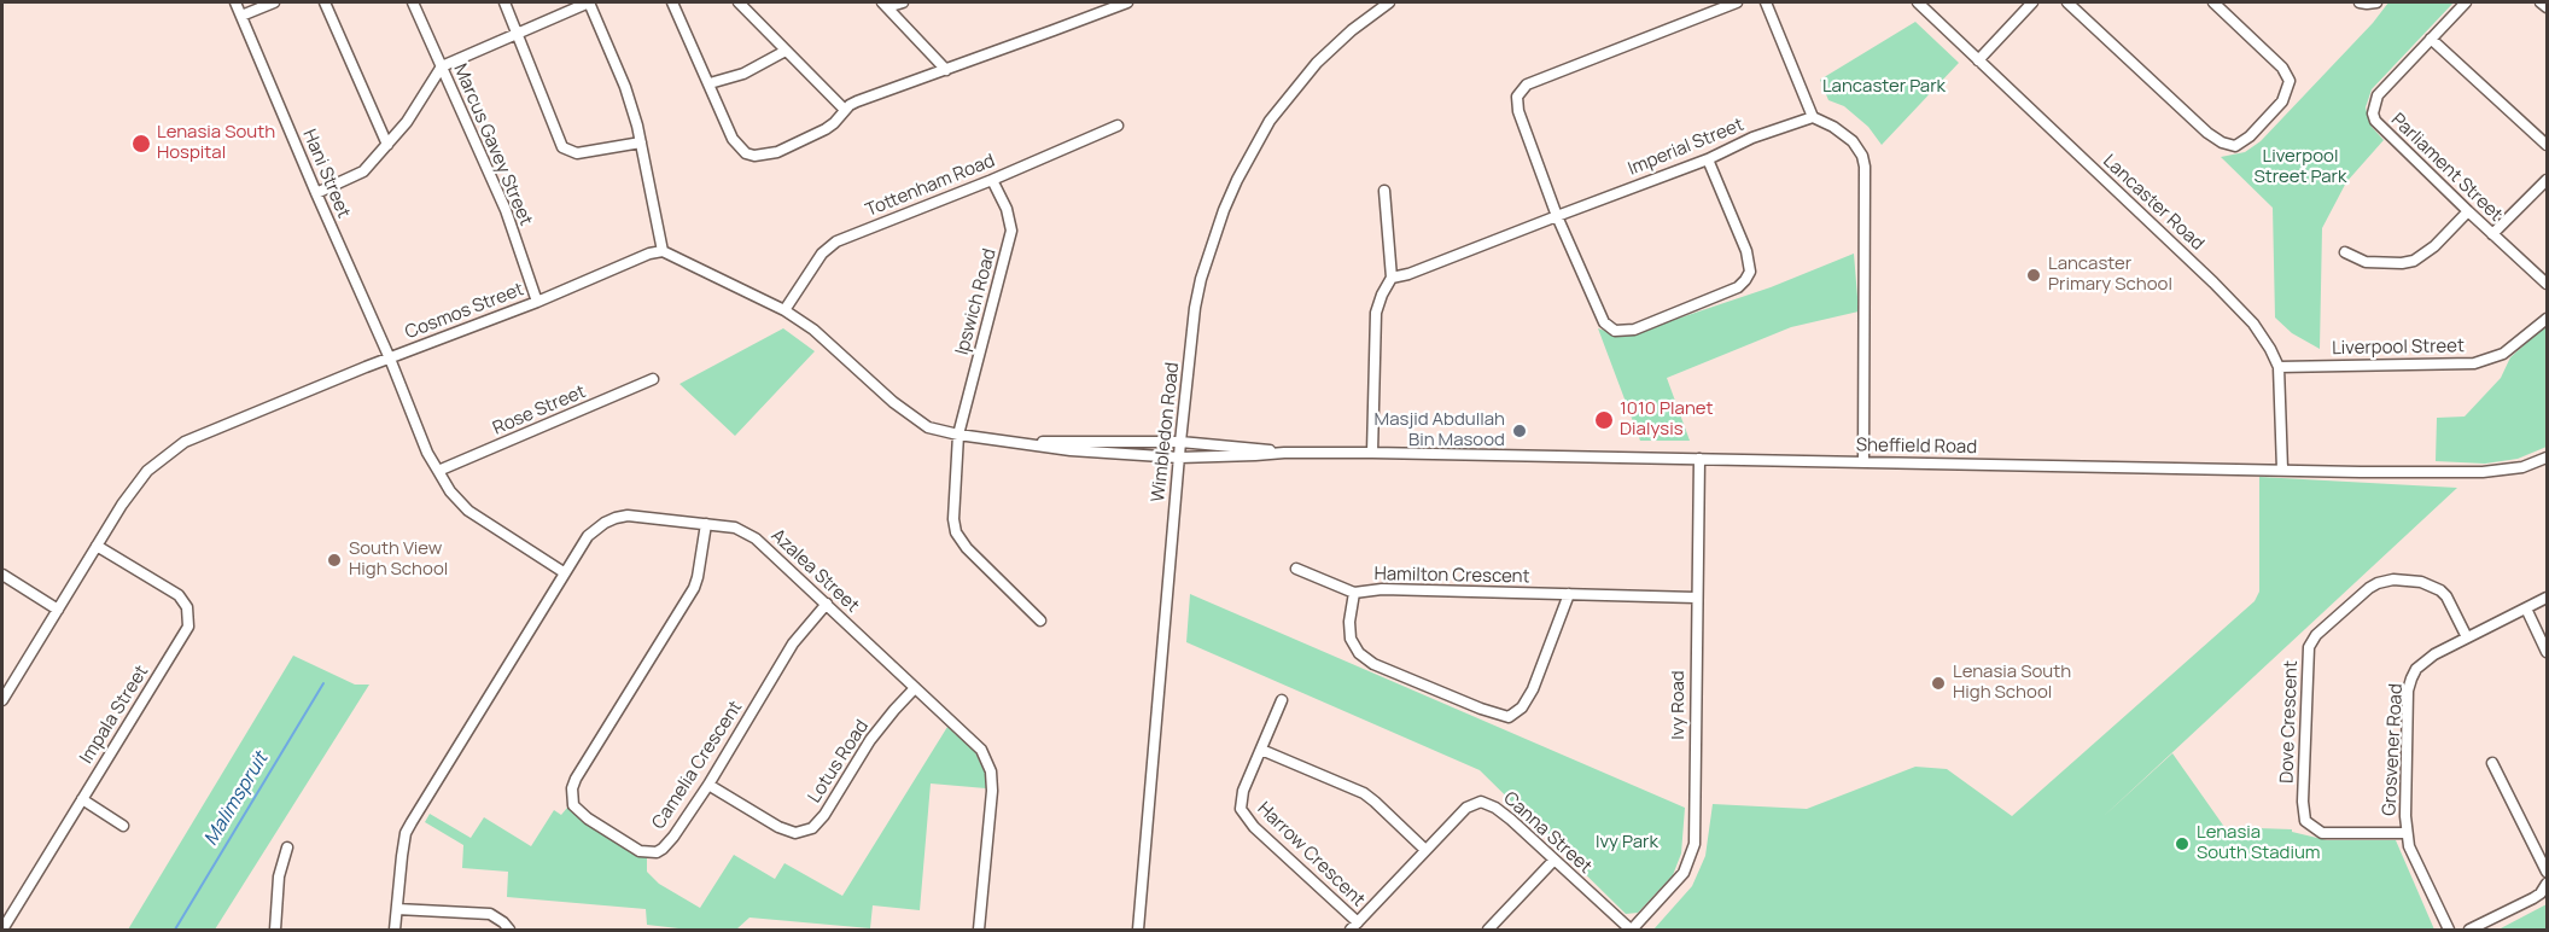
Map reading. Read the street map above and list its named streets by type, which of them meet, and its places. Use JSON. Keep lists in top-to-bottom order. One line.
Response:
{"streets":{"street":["Marcus Gavey Street","Imperial Street","Parliament Street","Hani Street","Tottenham Road","Lancaster Road","Ipswich Road","Cosmos Street","Liverpool Street","Rose Street","Wimbledon Road","Sheffield Road","Azalea Street","Hamilton Crescent","Ivy Road","Impala Street","Dove Crescent","Grosvener Road","Lotus Road","Camelia Crescent","Canna Street","Harrow Crescent"]},"crossings":[["Marcus Gavey Street","Cosmos Street"],["Hani Street","Cosmos Street"],["Hani Street","Rose Street"],["Hani Street","Azalea Street"],["Tottenham Road","Ipswich Road"],["Lancaster Road","Liverpool Street"],["Lancaster Road","Sheffield Road"],["Cosmos Street","Impala Street"],["Wimbledon Road","Sheffield Road"],["Sheffield Road","Ivy Road"],["Azalea Street","Lotus Road"],["Azalea Street","Camelia Crescent"],["Hamilton Crescent","Ivy Road"],["Ivy Road","Canna Street"],["Dove Crescent","Grosvener Road"],["Lotus Road","Camelia Crescent"],["Canna Street","Harrow Crescent"]],"water":["Malimspruit"],"parks":["Lancaster Park","Liverpool Street Park","Ivy Park"],"places":["Lenasia South Hospital","Lancaster Primary School","1010 Planet Dialysis","Masjid Abdullah Bin Masood","South View High School","Lenasia South High School","Lenasia South Stadium"]}
